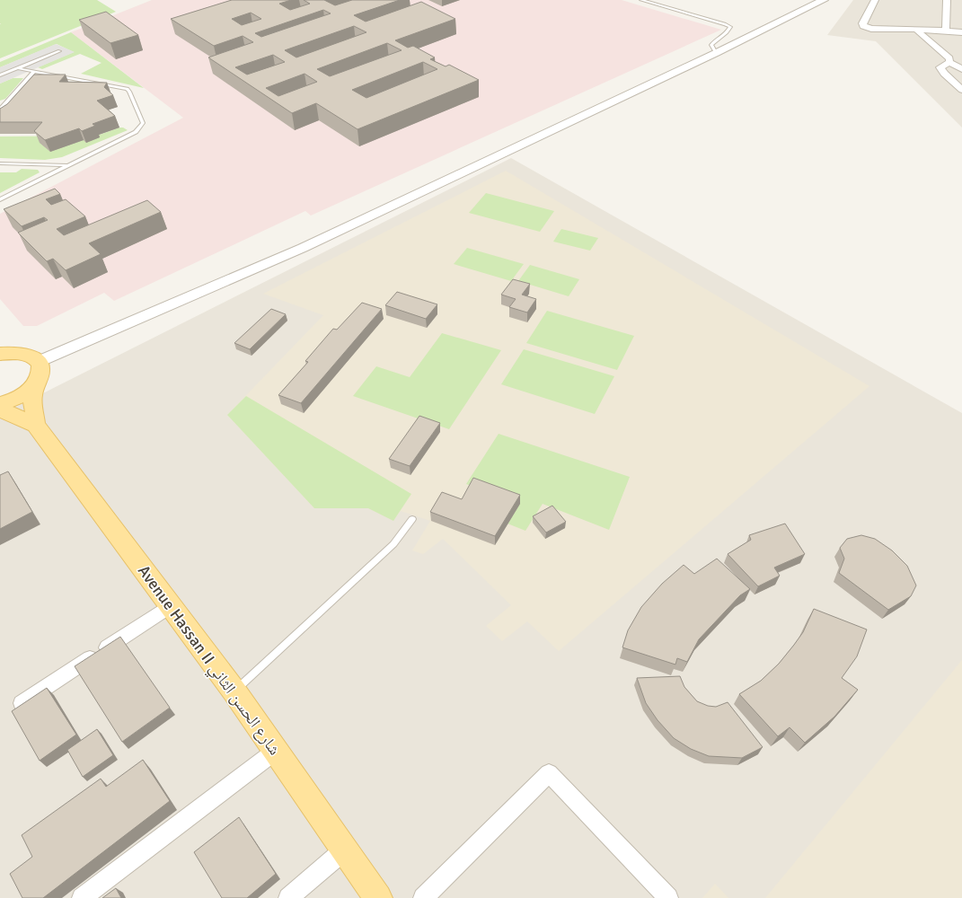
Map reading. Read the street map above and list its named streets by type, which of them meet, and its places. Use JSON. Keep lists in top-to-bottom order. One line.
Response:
{"streets":{"main road":["Avenue Hassan II شارع الحسن الثاني"]}}
